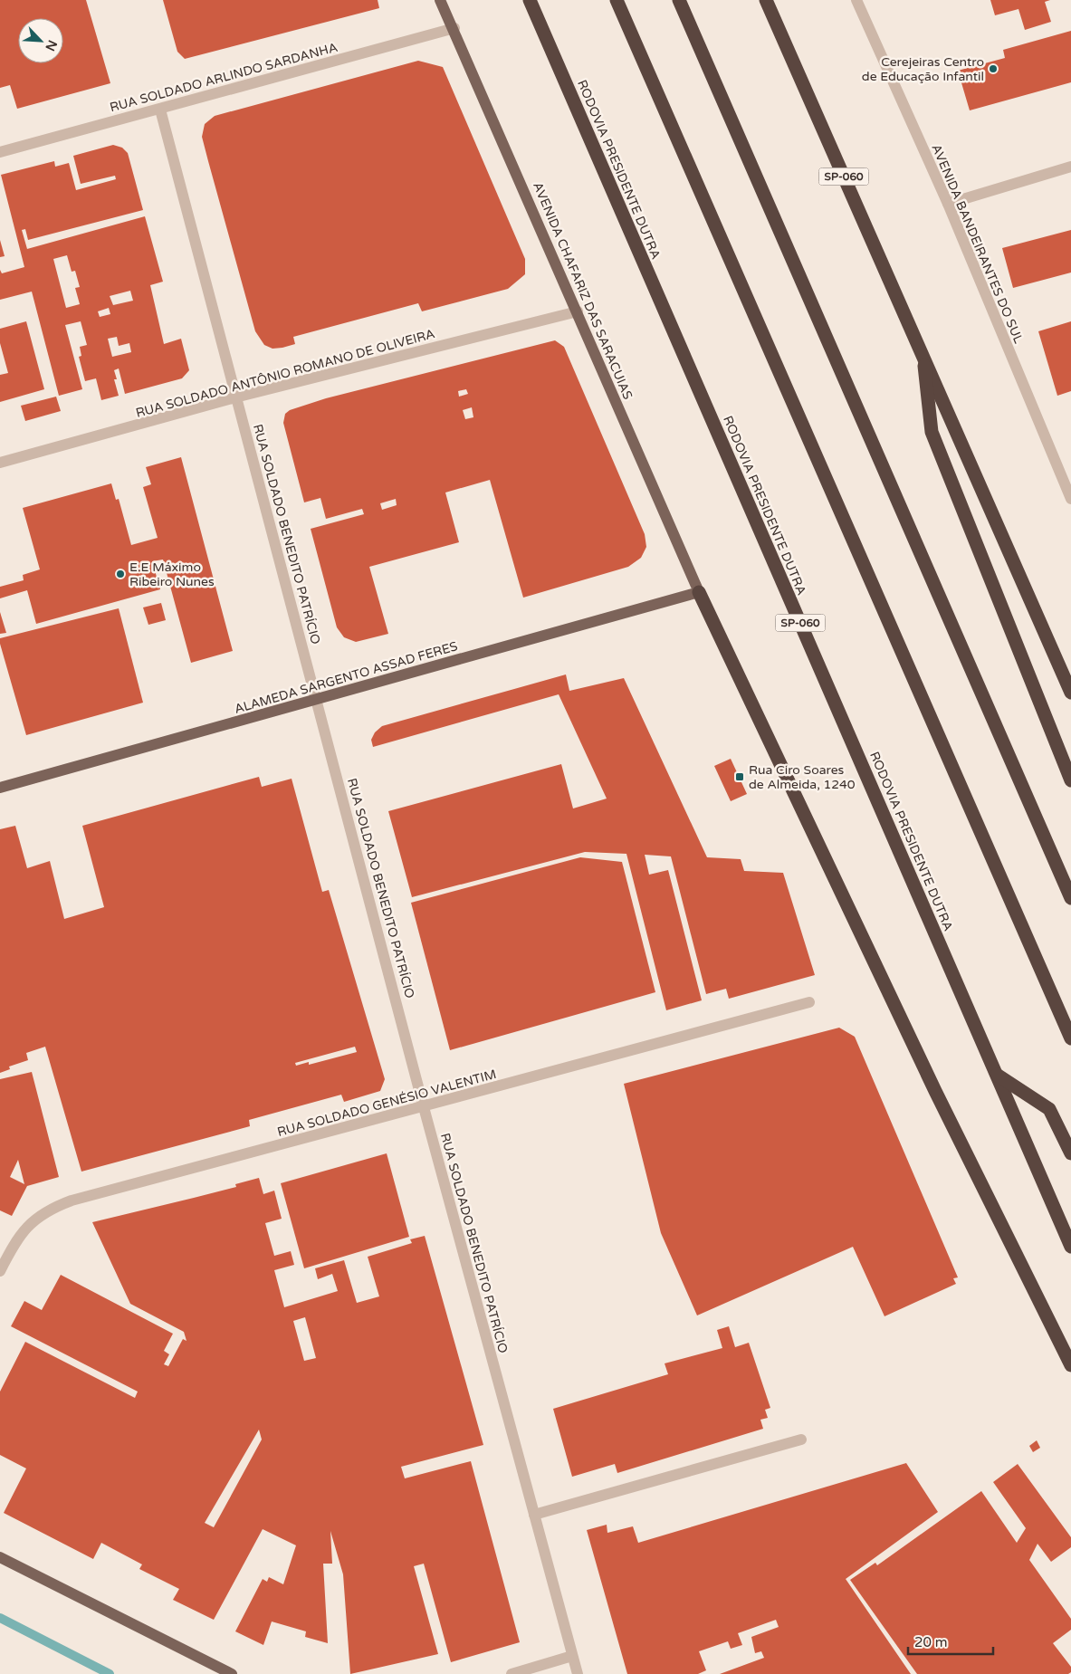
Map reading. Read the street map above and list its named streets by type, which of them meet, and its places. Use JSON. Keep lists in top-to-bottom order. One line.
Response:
{"streets":{"highway":["RODOVIA PRESIDENTE DUTRA","SP-060"],"main road":["AVENIDA CHAFARIZ DAS SARACUIAS","ALAMEDA SARGENTO ASSAD FERES"],"street":["RUA SOLDADO ARLINDO SARDANHA","AVENIDA BANDEIRANTES DO SUL","RUA SOLDADO ANTÔNIO ROMANO DE OLIVEIRA","RUA SOLDADO BENEDITO PATRÍCIO","RUA SOLDADO GENÉSIO VALENTIM"]},"crossings":[["RUA SOLDADO ARLINDO SARDANHA","AVENIDA CHAFARIZ DAS SARACUIAS"],["RUA SOLDADO ARLINDO SARDANHA","RUA SOLDADO BENEDITO PATRÍCIO"],["AVENIDA CHAFARIZ DAS SARACUIAS","RUA SOLDADO ANTÔNIO ROMANO DE OLIVEIRA"],["AVENIDA CHAFARIZ DAS SARACUIAS","ALAMEDA SARGENTO ASSAD FERES"],["RUA SOLDADO ANTÔNIO ROMANO DE OLIVEIRA","RUA SOLDADO BENEDITO PATRÍCIO"],["RUA SOLDADO BENEDITO PATRÍCIO","ALAMEDA SARGENTO ASSAD FERES"],["RUA SOLDADO BENEDITO PATRÍCIO","RUA SOLDADO GENÉSIO VALENTIM"]],"places":{"other":["Cerejeiras Centro de Educação Infantil","E.E Máximo Ribeiro Nunes"],"transit":["Rua Ciro Soares de Almeida, 1240"]},"scale_bar":"20 m","north":"bottom right"}
